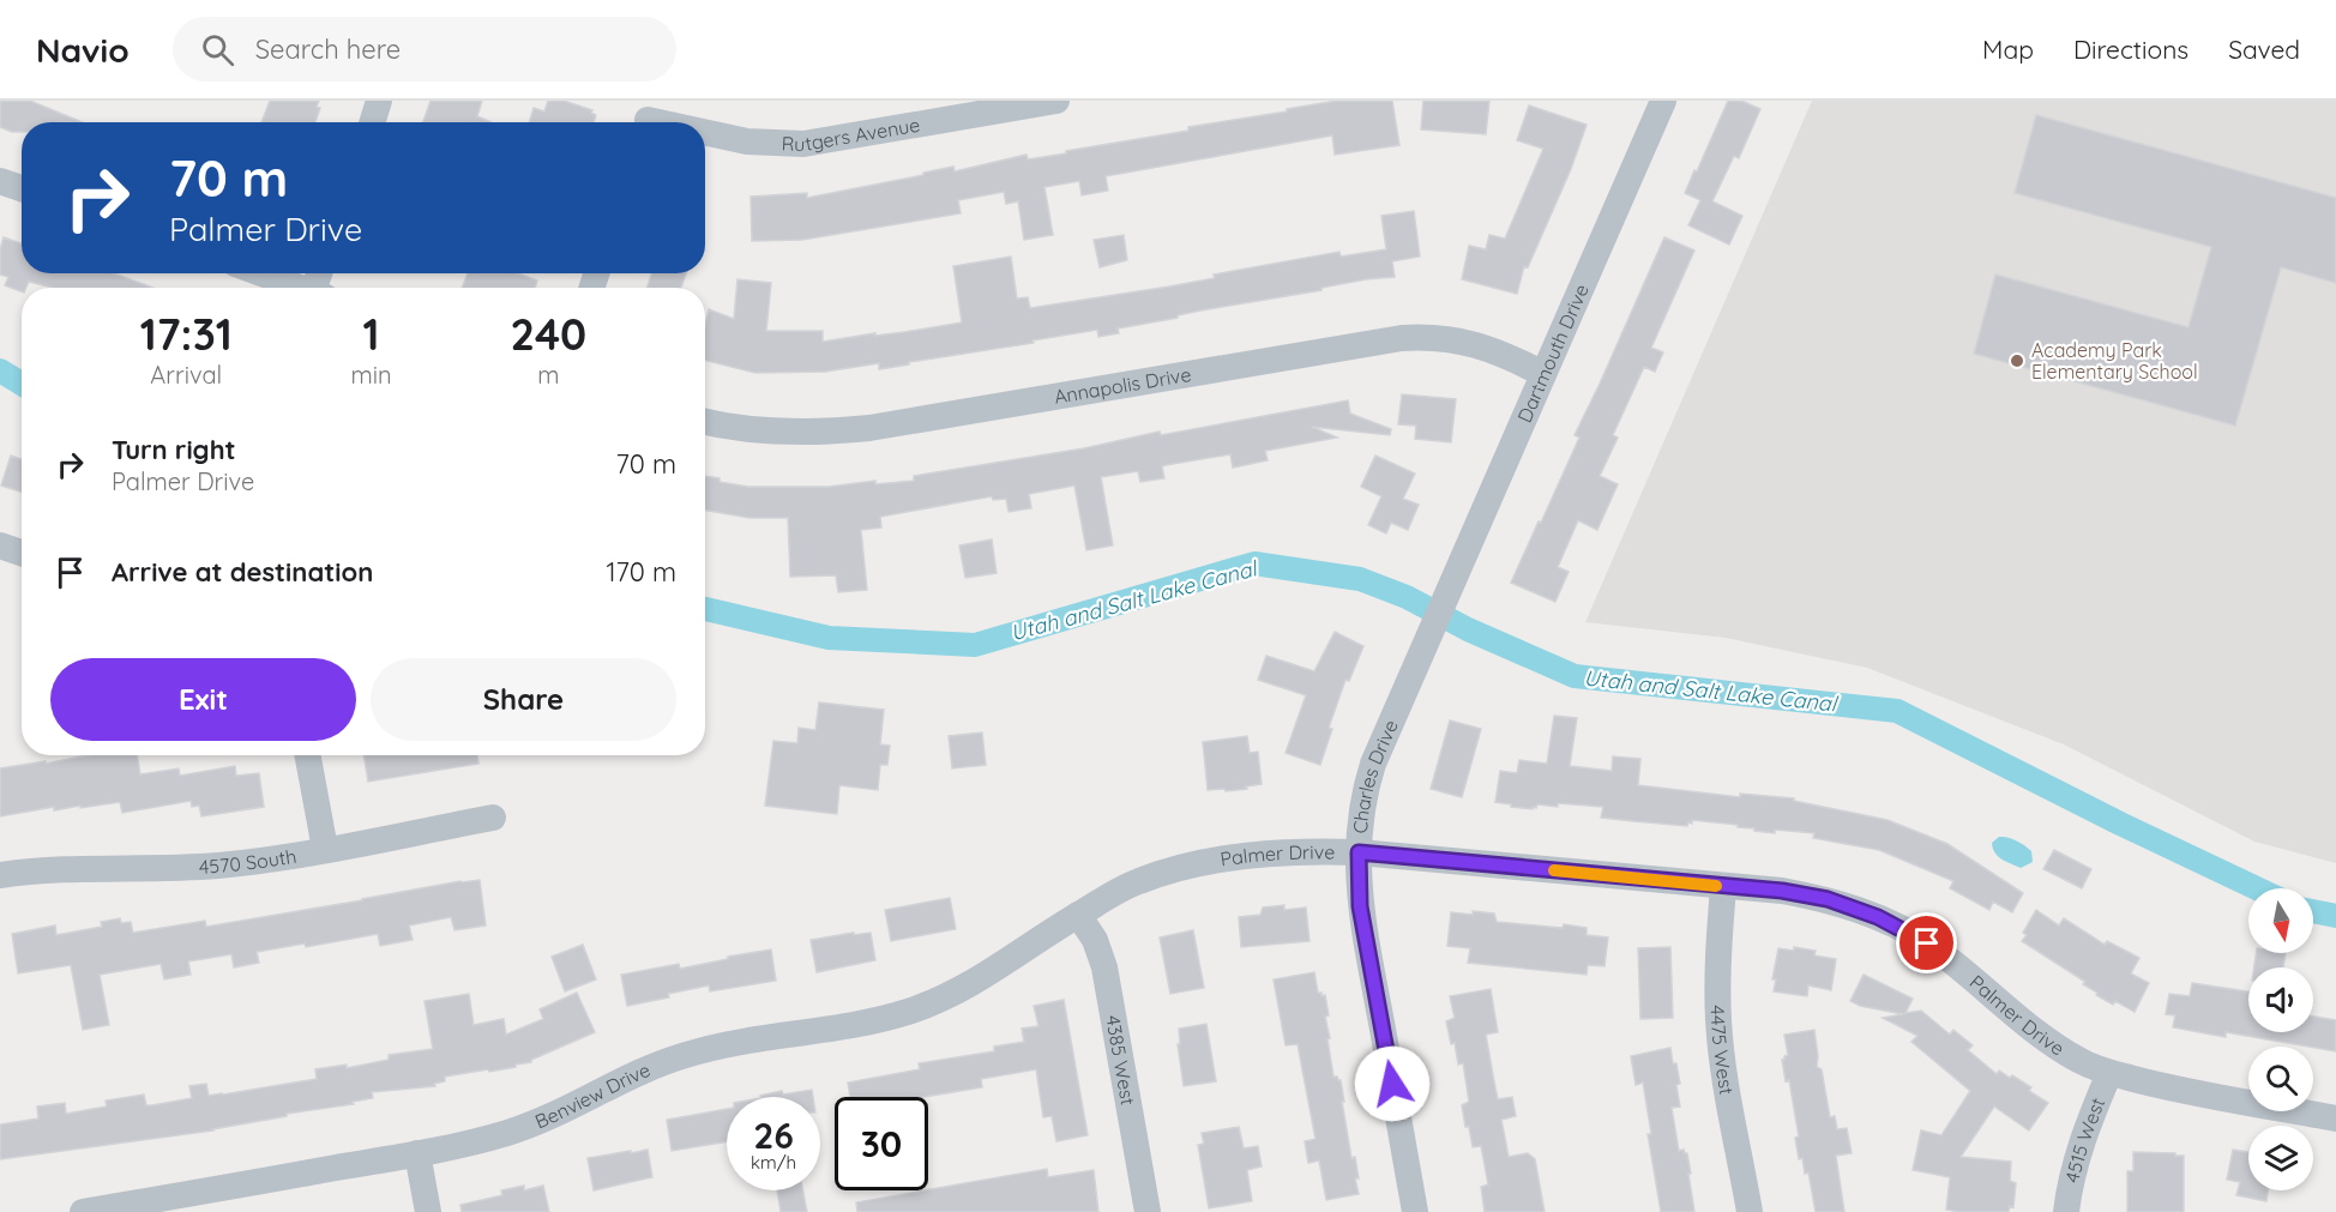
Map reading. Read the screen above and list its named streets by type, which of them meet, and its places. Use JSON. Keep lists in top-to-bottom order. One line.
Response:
{"streets":{"street":["Rutgers Avenue","Dartmouth Drive","Annapolis Drive","Charles Drive","Palmer Drive","4570 South","4475 West","4385 West","Benview Drive","4515 West"]},"crossings":[["Dartmouth Drive","Annapolis Drive"],["Dartmouth Drive","Charles Drive"],["Charles Drive","Palmer Drive"],["Palmer Drive","4475 West"],["Palmer Drive","4385 West"],["Palmer Drive","Benview Drive"],["Palmer Drive","4515 West"],["4385 West","Benview Drive"]],"water":["Utah and Salt Lake Canal"],"places":["Academy Park Elementary School"],"north":"bottom","page":{"header":"Navio","search":"Search here","nav":["Map","Directions","Saved"],"turn":["70 m","Palmer Drive"],"eta":["17:31","Arrival","1","min","240","m"],"list":[{"name":"Turn right","note":"Palmer Drive","value":"70 m"},{"name":"Arrive at destination","value":"170 m"}],"buttons":["Exit","Share"],"speed":"26 km/h","limit":"30"}}
